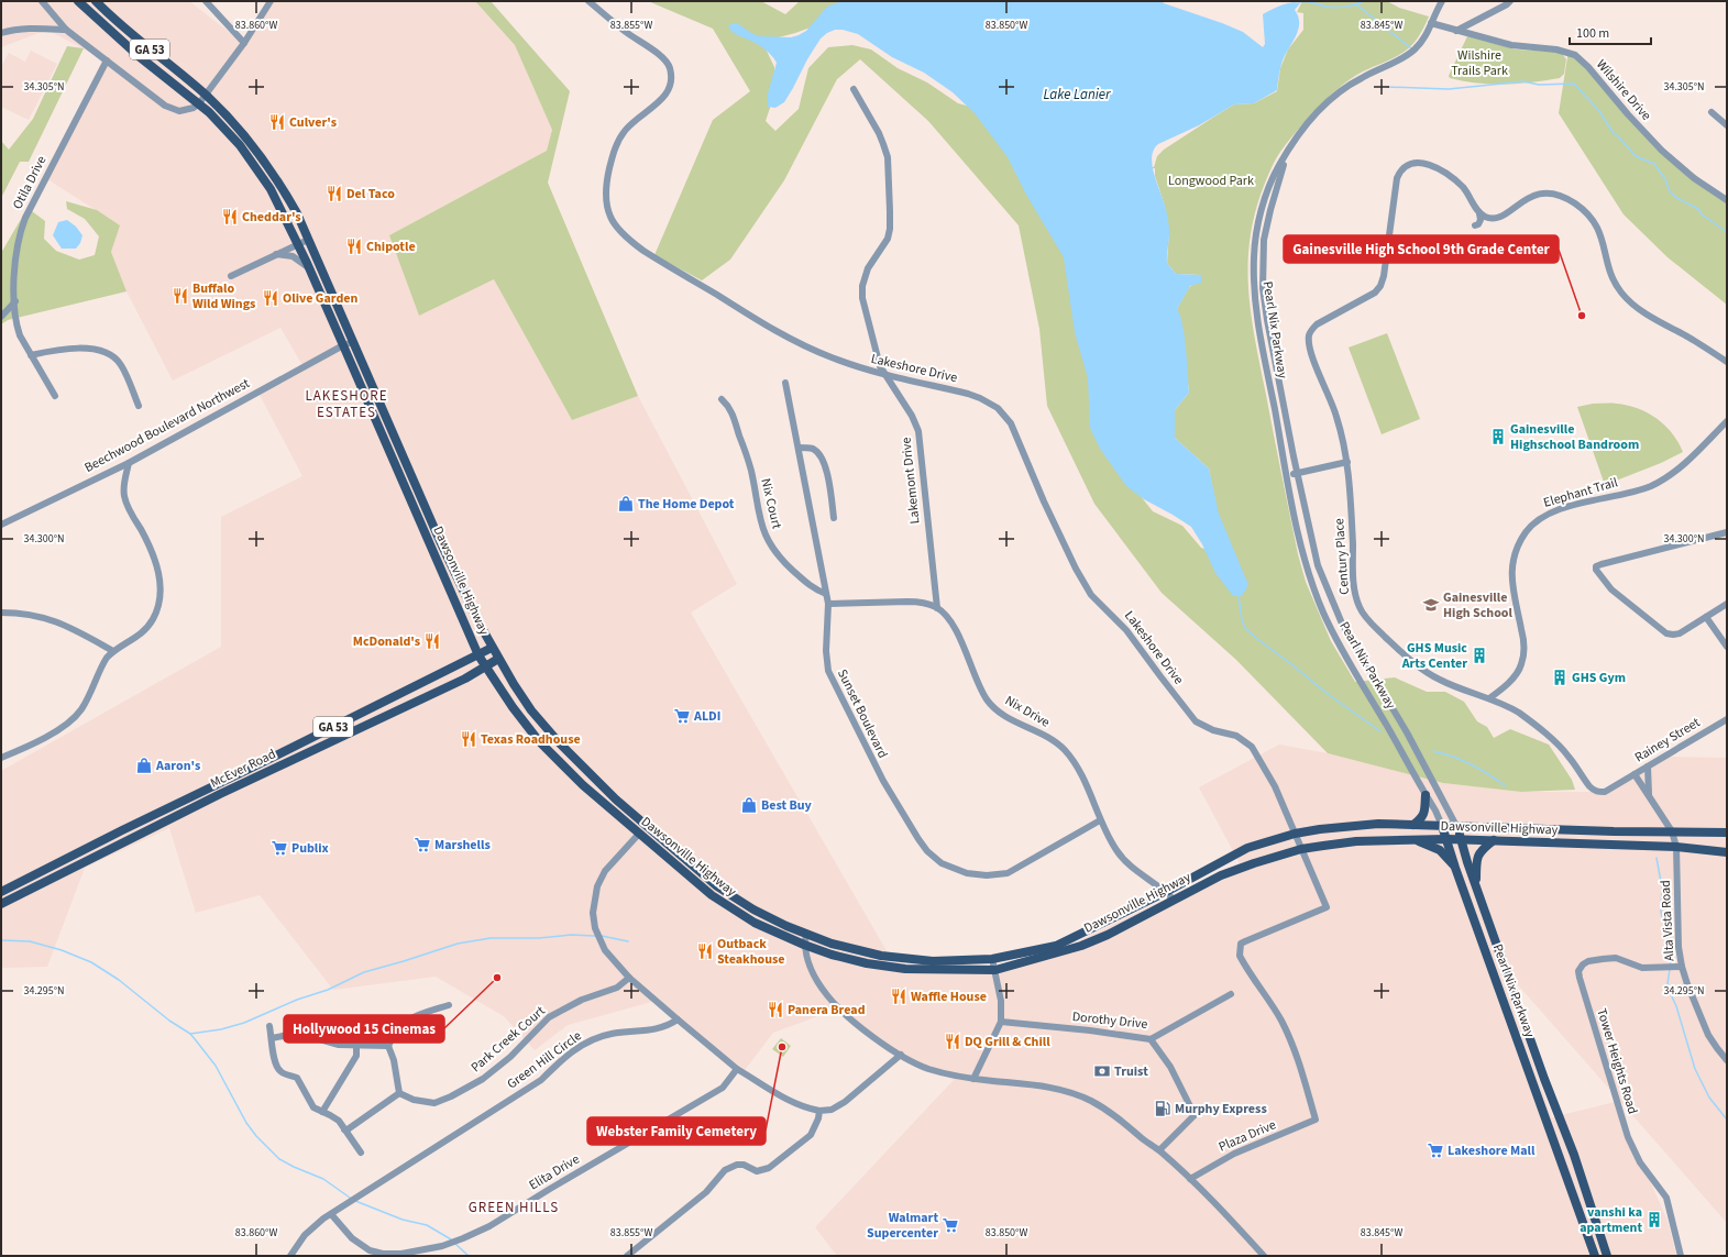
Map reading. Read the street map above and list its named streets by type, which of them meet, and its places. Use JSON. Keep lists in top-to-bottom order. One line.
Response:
{"streets":{"main road":["GA 53","Pearl Nix Parkway","Dawsonville Highway","McEver Road"],"street":["Wilshire Drive","Otila Drive","Lakeshore Drive","Beechwood Boulevard Northwest","Lakemont Drive","Elephant Trail","Nix Court","Century Place","Nix Drive","Sunset Boulevard","Rainey Street","Alta Vista Road","Dorothy Drive","Park Creek Court","Green Hill Circle","Tower Heights Road","Plaza Drive","Elita Drive"]},"crossings":[["GA 53","Dawsonville Highway"],["Pearl Nix Parkway","Dawsonville Highway"],["Lakeshore Drive","Lakemont Drive"],["Lakeshore Drive","Dawsonville Highway"],["Lakeshore Drive","Plaza Drive"],["Beechwood Boulevard Northwest","Dawsonville Highway"],["Lakemont Drive","Nix Drive"],["Elephant Trail","Century Place"],["Nix Court","Sunset Boulevard"],["Century Place","Rainey Street"],["Dawsonville Highway","Nix Drive"],["Dawsonville Highway","Rainey Street"],["Dawsonville Highway","McEver Road"],["Dawsonville Highway","Alta Vista Road"],["Nix Drive","Sunset Boulevard"],["Rainey Street","Alta Vista Road"],["Alta Vista Road","Tower Heights Road"],["Green Hill Circle","Elita Drive"]],"districts":["LAKESHORE ESTATES","GREEN HILLS"],"water":["Lake Lanier"],"parks":["Wilshire Trails Park","Longwood Park"],"places":{"restaurant":["Culver's","Del Taco","Cheddar's","Chipotle","Buffalo Wild Wings","Olive Garden","McDonald's","Texas Roadhouse","Outback Steakhouse","Waffle House","Panera Bread","DQ Grill & Chill"],"other":["Gainesville High School 9th Grade Center","Hollywood 15 Cinemas","Webster Family Cemetery"],"building":["Gainesville Highschool Bandroom","GHS Music Arts Center","GHS Gym","vanshi ka apartment"],"shop":["The Home Depot","Aaron's","Best Buy"],"school or university":["Gainesville High School"],"supermarket":["ALDI","Marshells","Publix","Lakeshore Mall","Walmart Supercenter"],"bank":["Truist"],"fuel station":["Murphy Express"]},"scale_bar":"100 m","coordinates":["83.860°W","83.855°W","83.850°W","83.845°W","34.305°N","34.300°N","34.295°N"]}
